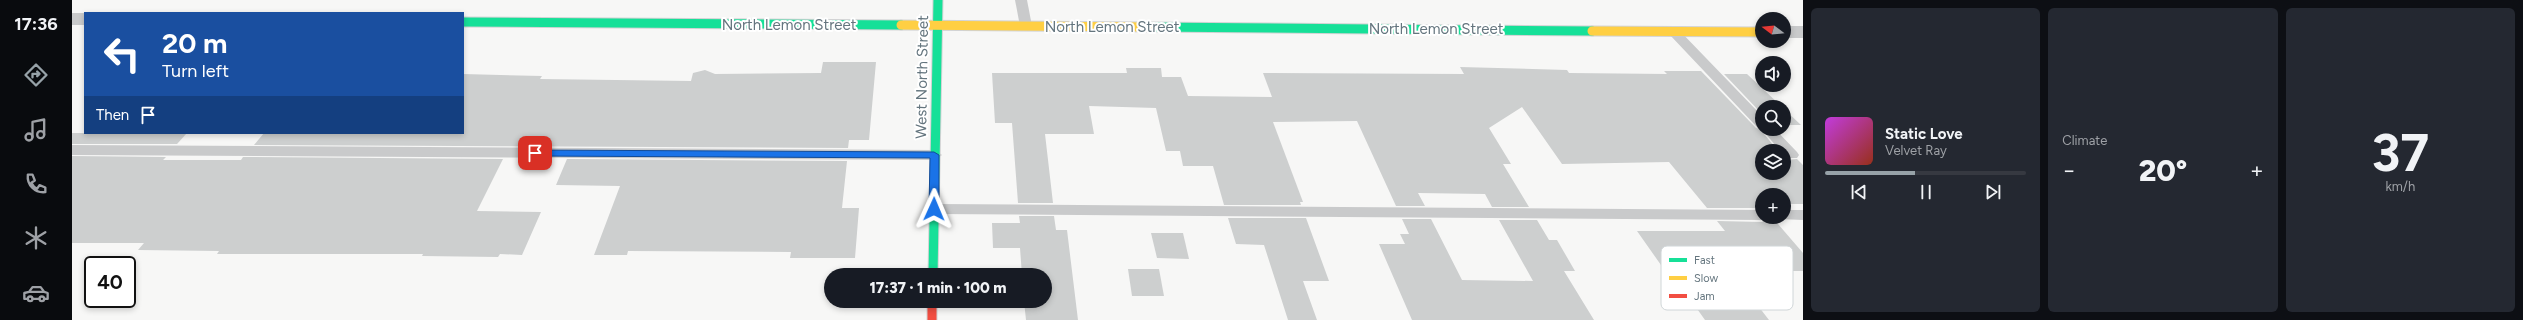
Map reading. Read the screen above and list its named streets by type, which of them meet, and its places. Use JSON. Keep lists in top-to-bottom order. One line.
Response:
{"streets":{"street":["North Lemon Street","West North Street"]},"crossings":[["North Lemon Street","West North Street"]],"legend":["Fast","Slow","Jam"],"north":"left","page":{"tabs":"17:36","tile":["Climate",["37","km/h"]],"map_buttons":"+","turn":["20 m","Turn left"],"then":"Then","song":["Static Love","Velvet Ray"],"heat":["−","20°","+"],"limit":"40","trip":"17:37 · 1 min · 100 m"}}
